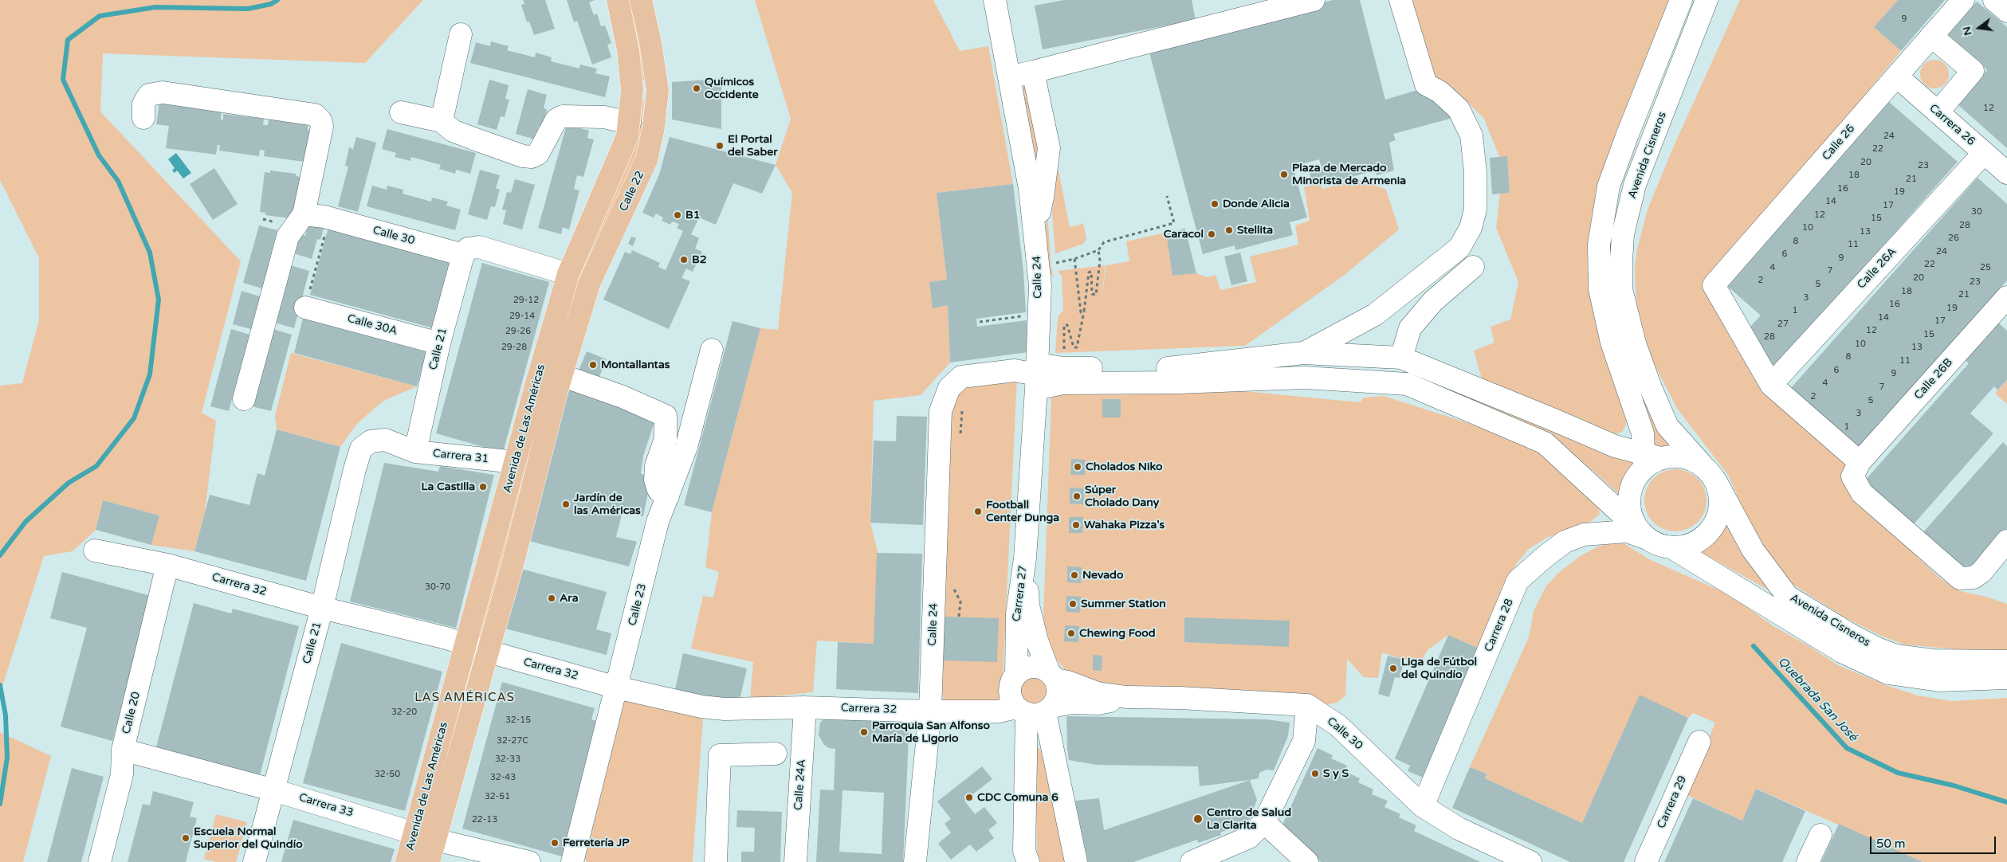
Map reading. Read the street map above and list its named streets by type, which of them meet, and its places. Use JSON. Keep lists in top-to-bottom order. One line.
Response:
{"streets":{"main road":["Calle 22","Avenida de Las Américas"],"street":["Carrera 26","Calle 26","Avenida Cisneros","Calle 30","Calle 26A","Calle 24","Calle 30A","Calle 21","Calle 26B","Carrera 31","Carrera 32","Carrera 27","Calle 23","Carrera 28","Calle 20","Calle 24A","Carrera 29","Carrera 33"]},"crossings":[["Carrera 26","Calle 26"],["Carrera 26","Calle 26A"],["Calle 26","Calle 26A"],["Avenida Cisneros","Carrera 28"],["Calle 22","Avenida de Las Américas"],["Calle 30","Calle 21"],["Calle 30","Avenida de Las Américas"],["Calle 30","Carrera 28"],["Calle 24","Carrera 32"],["Calle 24","Carrera 27"],["Calle 30A","Calle 21"],["Calle 21","Carrera 31"],["Calle 21","Carrera 32"],["Calle 21","Carrera 33"],["Avenida de Las Américas","Carrera 31"],["Avenida de Las Américas","Carrera 32"],["Avenida de Las Américas","Carrera 33"],["Carrera 32","Carrera 27"],["Carrera 32","Calle 23"],["Carrera 32","Calle 20"],["Carrera 32","Calle 24A"],["Calle 20","Carrera 33"]],"districts":["LAS AMÉRICAS"],"water":["Quebrada San José"],"places":["Químicos Occidente","El Portal del Saber","Plaza de Mercado Minorista de Armenia","Donde Alicia","B1","Stellita","Caracol","B2","Montallantas","Cholados Niko","La Castilla","Súper Cholado Dany","Jardín de las Américas","Football Center Dunga","Wahaka Pizza's","Nevado","Ara","Summer Station","Chewing Food","Liga de Fútbol del Quindío","Parroquia San Alfonso María de Ligorio","S y S","CDC Comuna 6","Centro de Salud La Clarita","Escuela Normal Superior del Quindío","Ferretería JP"],"house_numbers":["9","12","24","22","20","23","18","21","16","19","14","17","30","12","15","28","10","13","26","8","11","24","6","9","22","4","25","7","20","2","23","5","18","21","3","29-12","16","19","1","29-14","14","17","27","12","29-26","15","28","10","29-28","13","8","11","6","9","4","7","2","5","3","1","30-70","32-20","32-15","32-27C","32-33","32-50","32-43","32-51","22-13"],"scale_bar":"50 m","north":"left"}
